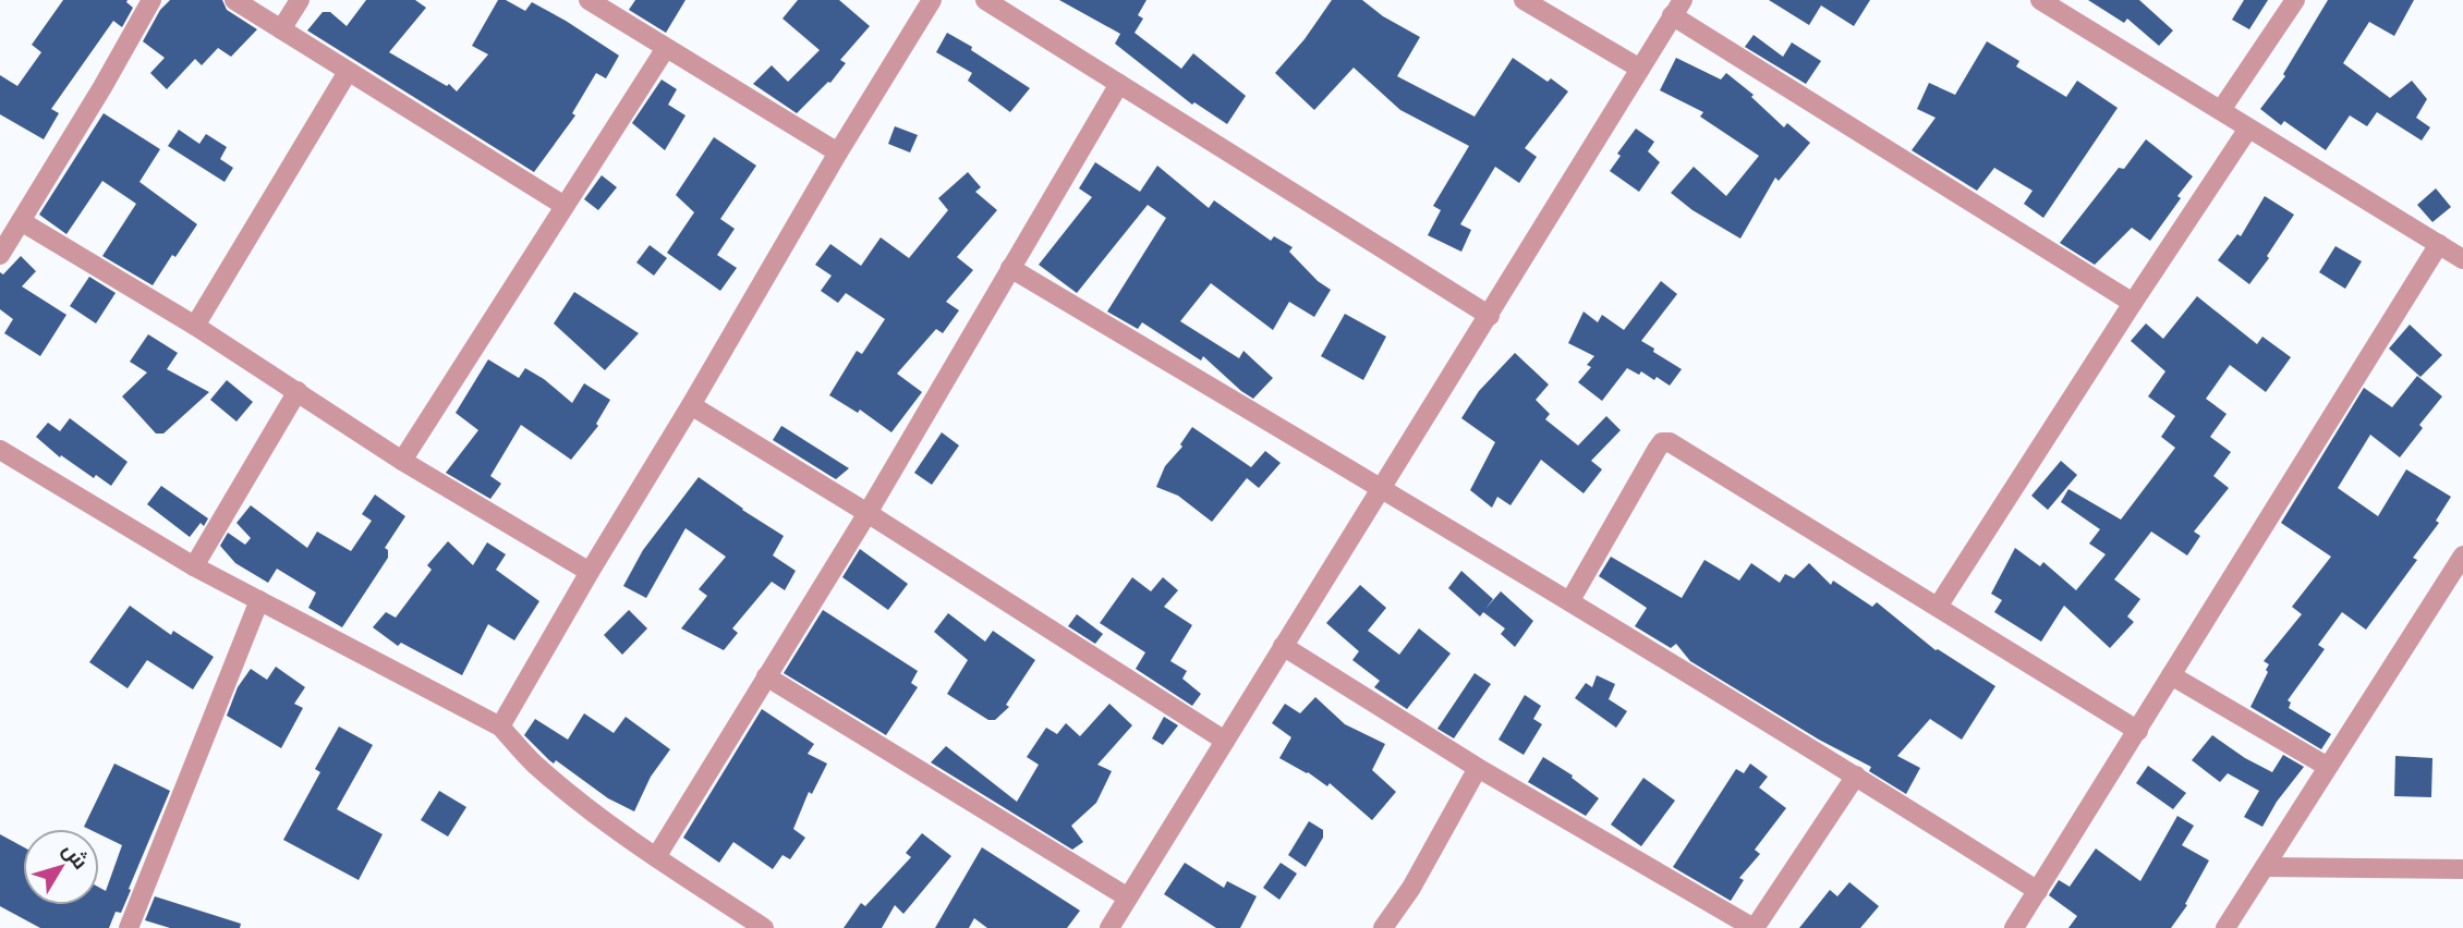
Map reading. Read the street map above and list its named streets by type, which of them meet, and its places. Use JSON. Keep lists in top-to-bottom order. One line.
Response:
{"north":"top right"}
